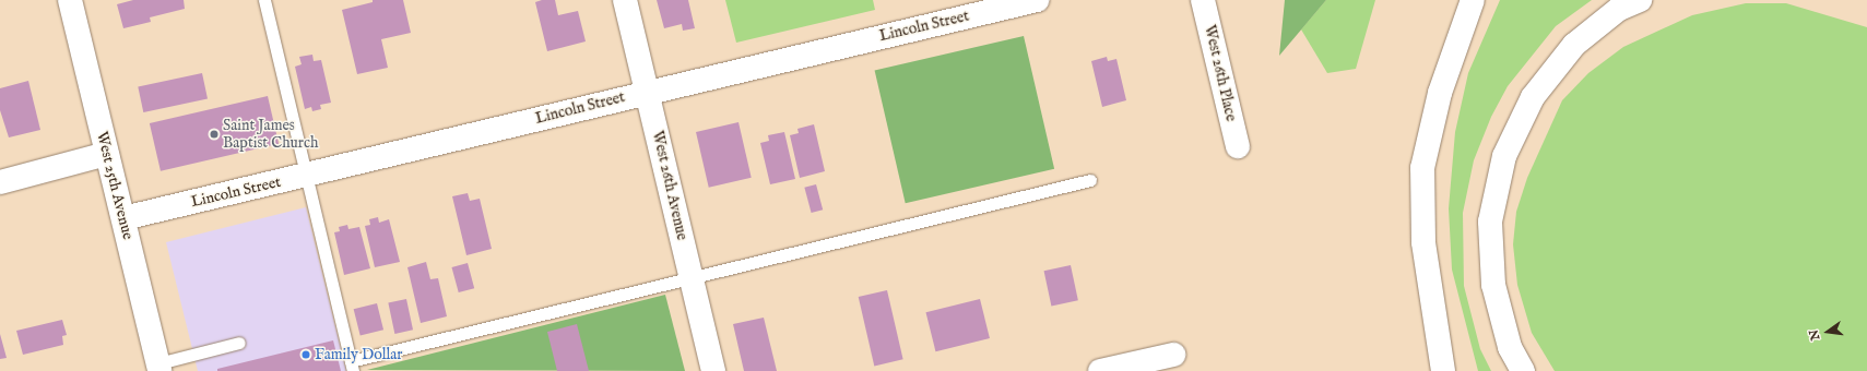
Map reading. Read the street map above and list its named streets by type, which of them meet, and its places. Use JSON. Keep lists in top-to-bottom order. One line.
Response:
{"streets":{"main road":["Lincoln Street","West 26th Place","West 25th Avenue","West 26th Avenue"]},"crossings":[["Lincoln Street","West 25th Avenue"],["Lincoln Street","West 26th Avenue"]],"places":["Saint James Baptist Church","Family Dollar"],"north":"left"}
